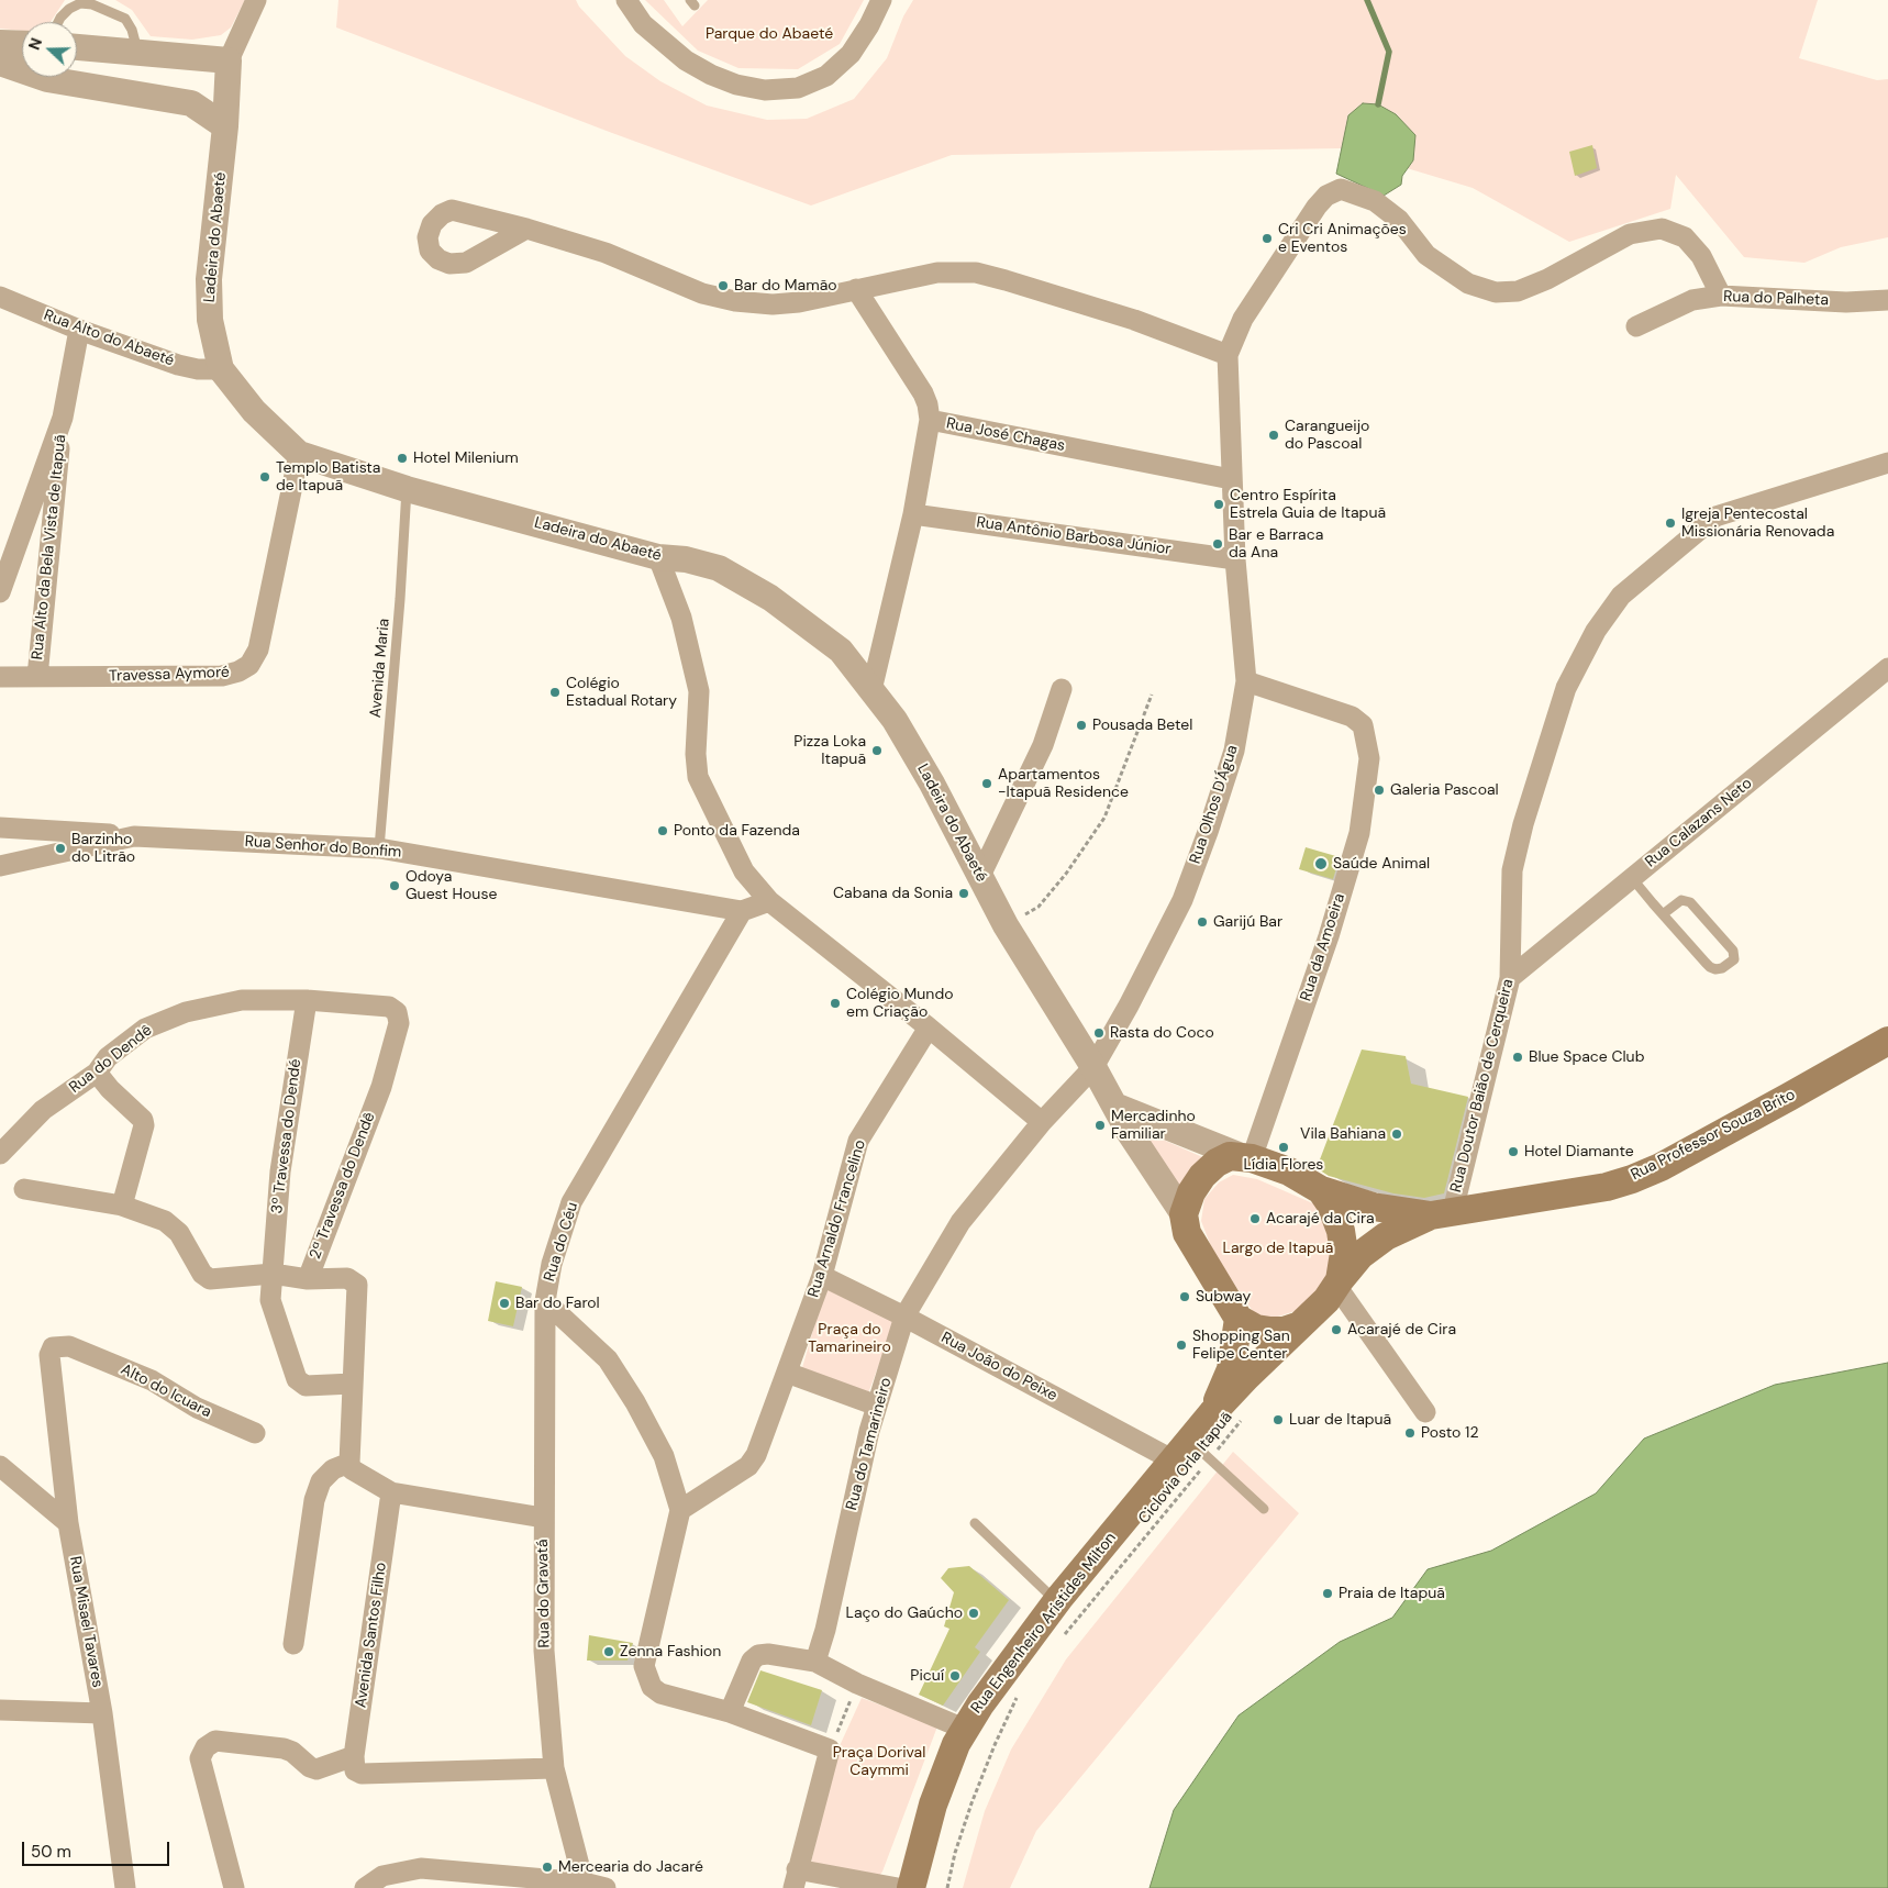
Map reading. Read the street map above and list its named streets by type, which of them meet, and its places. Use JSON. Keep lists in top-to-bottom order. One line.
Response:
{"streets":{"main road":["Rua Professor Souza Brito","Rua Engenheiro Aristides Milton"],"street":["Ladeira do Abaeté","Rua do Palheta","Rua Alto do Abaeté","Rua José Chagas","Rua Antônio Barbosa Júnior","Rua Alto da Bela Vista de Itapuã","Travessa Aymoré","Rua Olhos D'Água","Rua Calazans Neto","Rua Senhor do Bonfim","Rua da Amoeira","Rua do Dendê","Rua Doutor Baião de Cerqueira","3º Travessa do Dendé","2ª Travessa do Dendê","Rua Arnaldo Francelino","Rua do Céu","Rua João do Peixe","Alto do Icuara","Rua do Tamarineiro","Rua do Gravatá","Rua Misael Tavares","Avenida Santos Filho"],"lane":["Avenida Maria"],"path":["Ciclovia Orla Itapuã"]},"crossings":[["Ladeira do Abaeté","Rua Alto do Abaeté"],["Ladeira do Abaeté","Avenida Maria"],["Ladeira do Abaeté","Travessa Aymoré"],["Ladeira do Abaeté","Rua Olhos D'Água"],["Ladeira do Abaeté","Rua da Amoeira"],["Ladeira do Abaeté","Rua Professor Souza Brito"],["Ladeira do Abaeté","Rua do Tamarineiro"],["Ladeira do Abaeté","Rua Engenheiro Aristides Milton"],["Rua Alto do Abaeté","Rua Alto da Bela Vista de Itapuã"],["Rua José Chagas","Rua Olhos D'Água"],["Rua Antônio Barbosa Júnior","Rua Olhos D'Água"],["Rua Alto da Bela Vista de Itapuã","Travessa Aymoré"],["Avenida Maria","Rua Senhor do Bonfim"],["Rua Olhos D'Água","Rua da Amoeira"],["Rua Olhos D'Água","Rua do Tamarineiro"],["Rua Calazans Neto","Rua Doutor Baião de Cerqueira"],["Rua Senhor do Bonfim","Rua do Céu"],["Rua da Amoeira","Rua Professor Souza Brito"],["Rua da Amoeira","Rua Engenheiro Aristides Milton"],["Rua do Dendê","3º Travessa do Dendé"],["Rua do Dendê","2ª Travessa do Dendê"],["Rua Doutor Baião de Cerqueira","Rua Professor Souza Brito"],["Rua Professor Souza Brito","Rua Engenheiro Aristides Milton"],["3º Travessa do Dendé","2ª Travessa do Dendê"],["Rua Arnaldo Francelino","Rua do Céu"],["Rua Arnaldo Francelino","Rua João do Peixe"],["Rua do Céu","Rua do Gravatá"],["Rua João do Peixe","Rua do Tamarineiro"],["Rua João do Peixe","Ciclovia Orla Itapuã"],["Rua João do Peixe","Rua Engenheiro Aristides Milton"],["Alto do Icuara","Rua Misael Tavares"],["Ciclovia Orla Itapuã","Rua Engenheiro Aristides Milton"]],"parks":["Parque do Abaeté","Largo de Itapuã","Praça do Tamarineiro","Praça Dorival Caymmi"],"places":["Cri Cri Animações e Eventos","Bar do Mamão","Carangueijo do Pascoal","Hotel Milenium","Templo Batista de Itapuã","Centro Espírita Estrela Guia de Itapuã","Igreja Pentecostal Missionária Renovada","Bar e Barraca da Ana","Colégio Estadual Rotary","Pousada Betel","Pizza Loka Itapuã","Apartamentos -Itapuã Residence","Galeria Pascoal","Ponto da Fazenda","Barzinho do Litrão","Saúde Animal","Odoya Guest House","Cabana da Sonia","Garijú Bar","Colégio Mundo em Criação","Rasta do Coco","Blue Space Club","Mercadinho Familiar","Vila Bahiana","Lídia Flores","Hotel Diamante","Acarajé da Cira","Subway","Bar do Farol","Acarajé de Cira","Shopping San Felipe Center","Luar de Itapuã","Posto 12","Praia de Itapuã","Laço do Gaúcho","Zenna Fashion","Picuí","Mercearia do Jacaré"],"scale_bar":"50 m","north":"left"}
